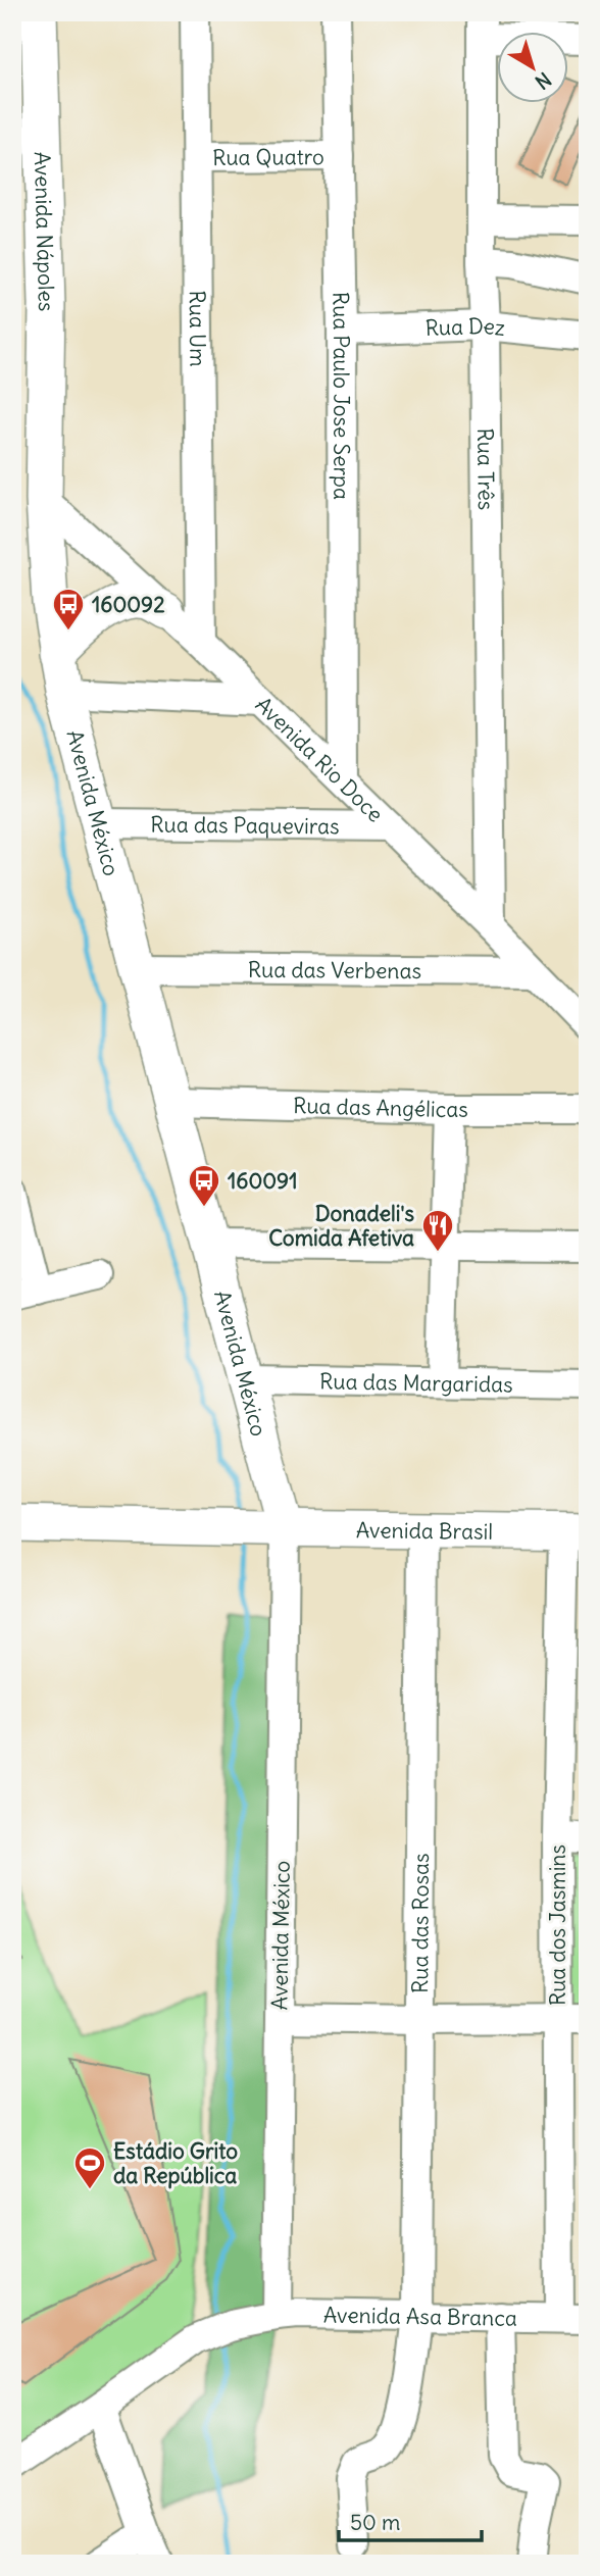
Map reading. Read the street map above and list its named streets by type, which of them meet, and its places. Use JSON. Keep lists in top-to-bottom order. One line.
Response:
{"streets":{"main road":["Avenida Nápoles","Avenida México","Avenida Brasil"],"street":["Rua Quatro","Rua Um","Rua Dez","Rua Paulo Jose Serpa","Rua Três","Avenida Rio Doce","Rua das Paqueviras","Rua das Verbenas","Rua das Angélicas","Rua das Margaridas","Rua das Rosas","Rua dos Jasmins","Avenida Asa Branca"]},"crossings":[["Rua Quatro","Rua Um"],["Rua Quatro","Rua Paulo Jose Serpa"],["Avenida Nápoles","Avenida México"],["Rua Um","Avenida Rio Doce"],["Rua Dez","Rua Paulo Jose Serpa"],["Rua Dez","Rua Três"],["Rua Paulo Jose Serpa","Avenida Rio Doce"],["Rua Três","Avenida Rio Doce"],["Avenida Rio Doce","Avenida México"],["Avenida Rio Doce","Rua das Paqueviras"],["Avenida Rio Doce","Rua das Verbenas"],["Avenida México","Rua das Paqueviras"],["Avenida México","Rua das Verbenas"],["Avenida México","Rua das Angélicas"],["Avenida México","Rua das Margaridas"],["Avenida México","Avenida Brasil"],["Avenida México","Avenida Asa Branca"],["Avenida Brasil","Rua das Rosas"],["Avenida Brasil","Rua dos Jasmins"],["Rua das Rosas","Avenida Asa Branca"],["Rua dos Jasmins","Avenida Asa Branca"]],"places":{"bus stop":["160092","160091"],"restaurant":["Donadeli's Comida Afetiva"],"sports":["Estádio Grito da República"]},"scale_bar":"50 m","north":"bottom right"}
